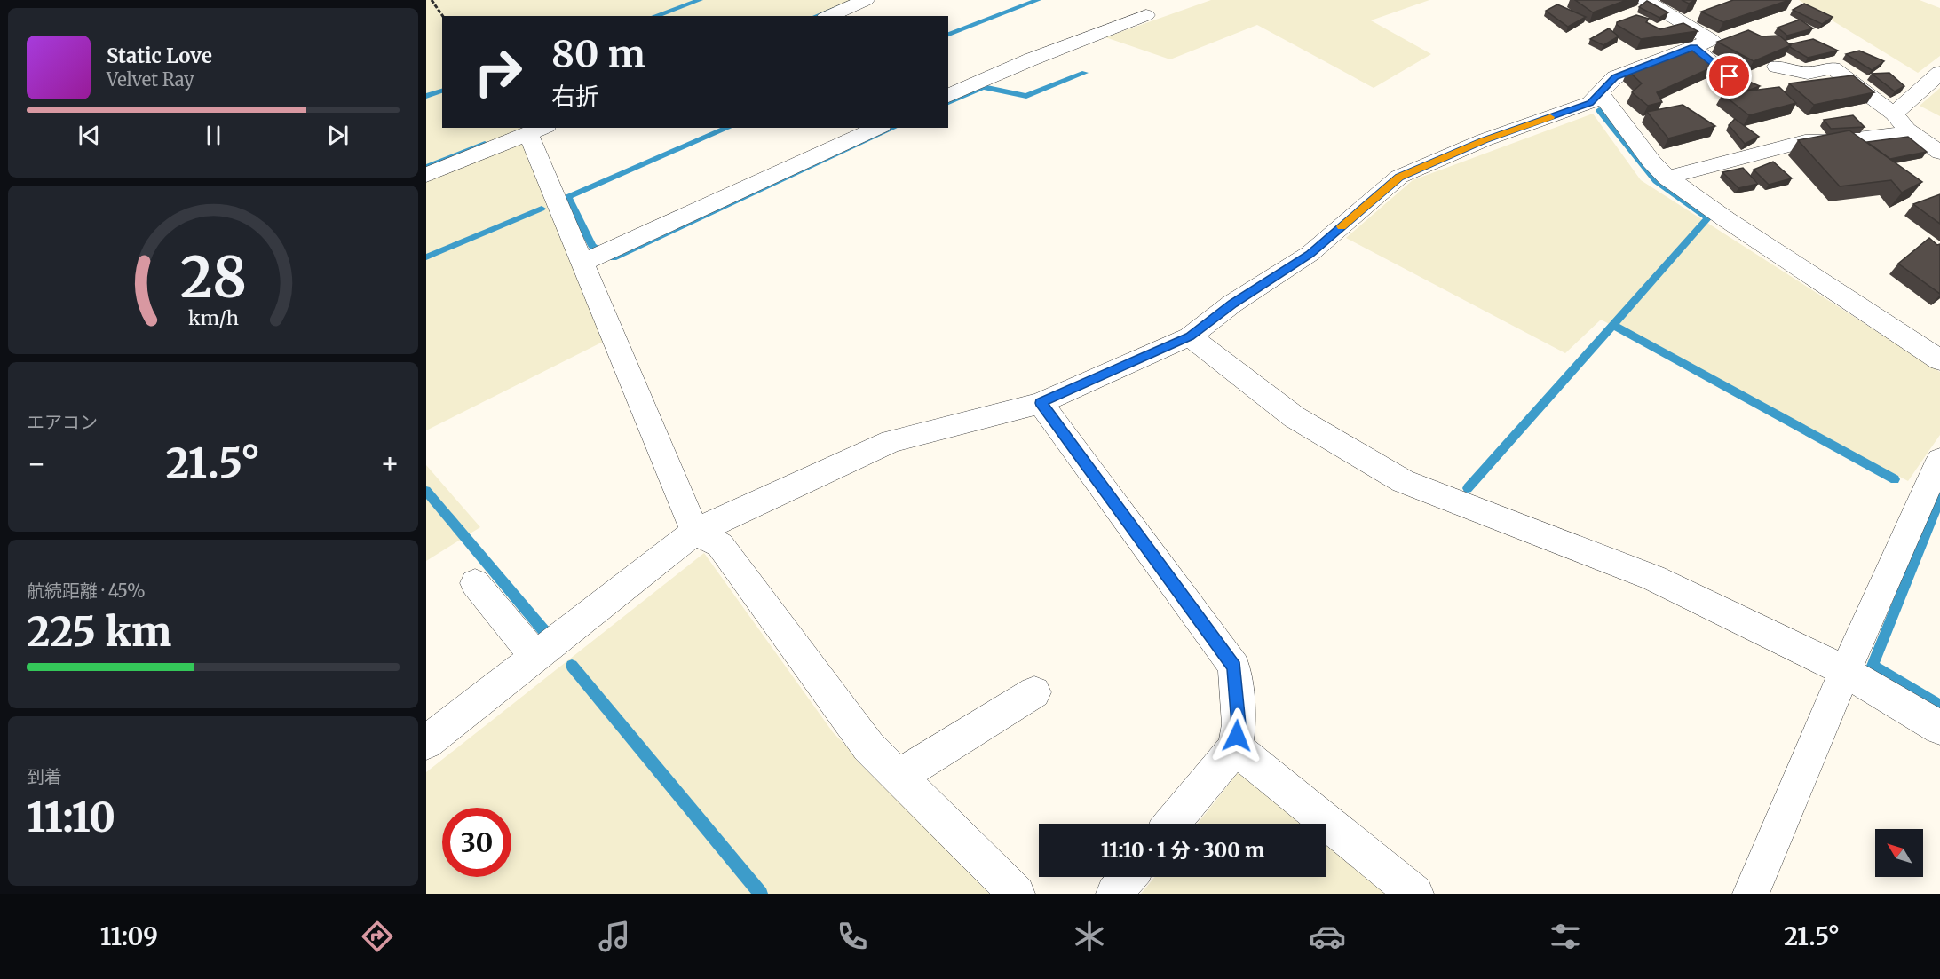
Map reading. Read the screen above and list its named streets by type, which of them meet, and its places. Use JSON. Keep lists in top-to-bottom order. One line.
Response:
{"north":"top left","page":{"turn":["80 m","右折"],"song":["Static Love","Velvet Ray"],"tile":["エアコン",["航続距離 · 45%","225 km"],["到着","11:10"]],"heat":["−","21.5°","+"],"limit":"30","trip":"11:10 · 1 分 · 300 m","tabs":["11:09","21.5°"],"gauge":["28","km/h"]}}
